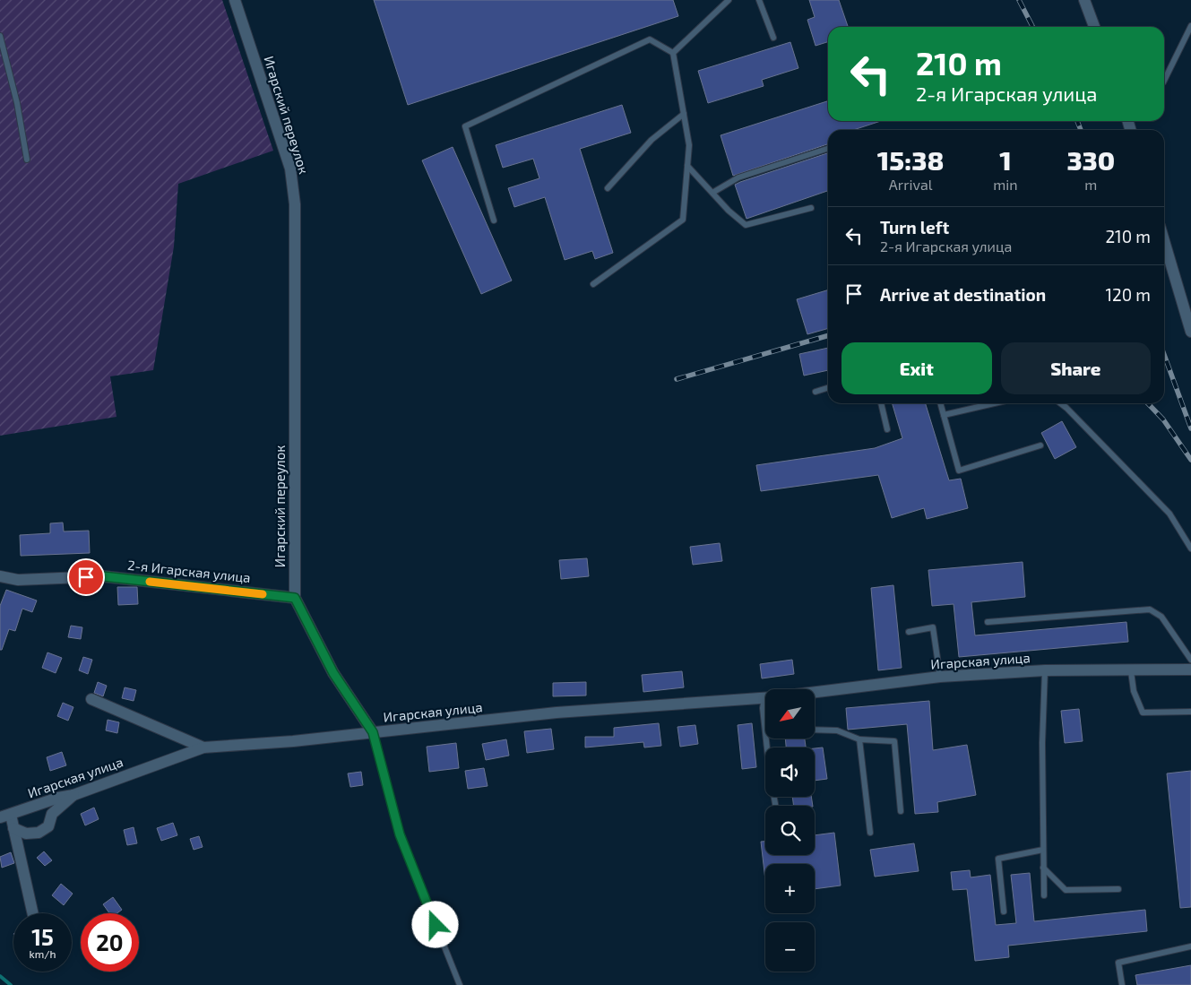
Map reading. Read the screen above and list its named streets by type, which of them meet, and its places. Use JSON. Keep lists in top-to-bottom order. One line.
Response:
{"streets":{"street":["Игарский переулок","2-я Игарская улица","Игарская улица"]},"crossings":[["Игарский переулок","2-я Игарская улица"],["Игарский переулок","Игарская улица"]],"north":"bottom left","page":{"turn":["210 m","2-я Игарская улица"],"eta":["15:38","Arrival","1","min","330","m"],"list":[{"name":"Turn left","note":"2-я Игарская улица","value":"210 m"},{"name":"Arrive at destination","value":"120 m"}],"buttons":["Exit","Share"],"map_buttons":["+","−"],"speed":"15 km/h","limit":"20"}}
